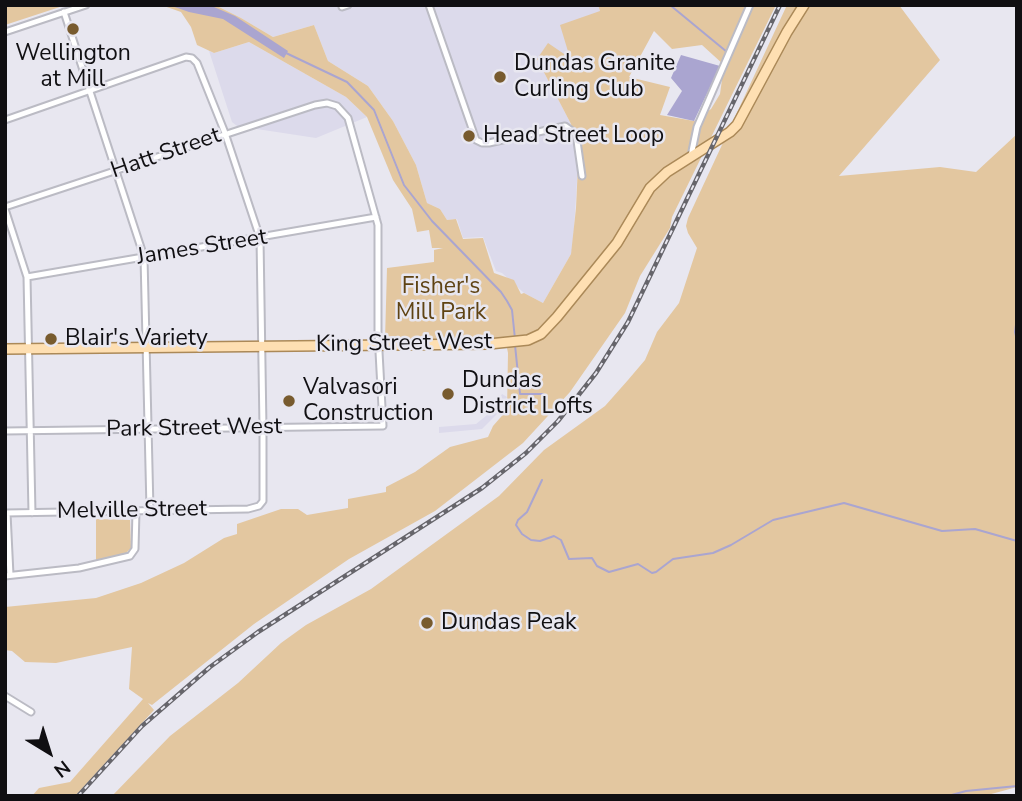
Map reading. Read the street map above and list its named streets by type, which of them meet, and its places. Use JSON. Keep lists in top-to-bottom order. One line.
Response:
{"streets":{"main road":["King Street West"],"street":["Hatt Street","James Street","Park Street West","Melville Street"]},"crossings":[["Hatt Street","James Street"],["King Street West","Park Street West"],["Park Street West","Melville Street"]],"parks":["Fisher's Mill Park"],"places":["Wellington at Mill","Dundas Granite Curling Club","Head Street Loop","Blair's Variety","Dundas District Lofts","Valvasori Construction","Dundas Peak"],"north":"bottom right"}
